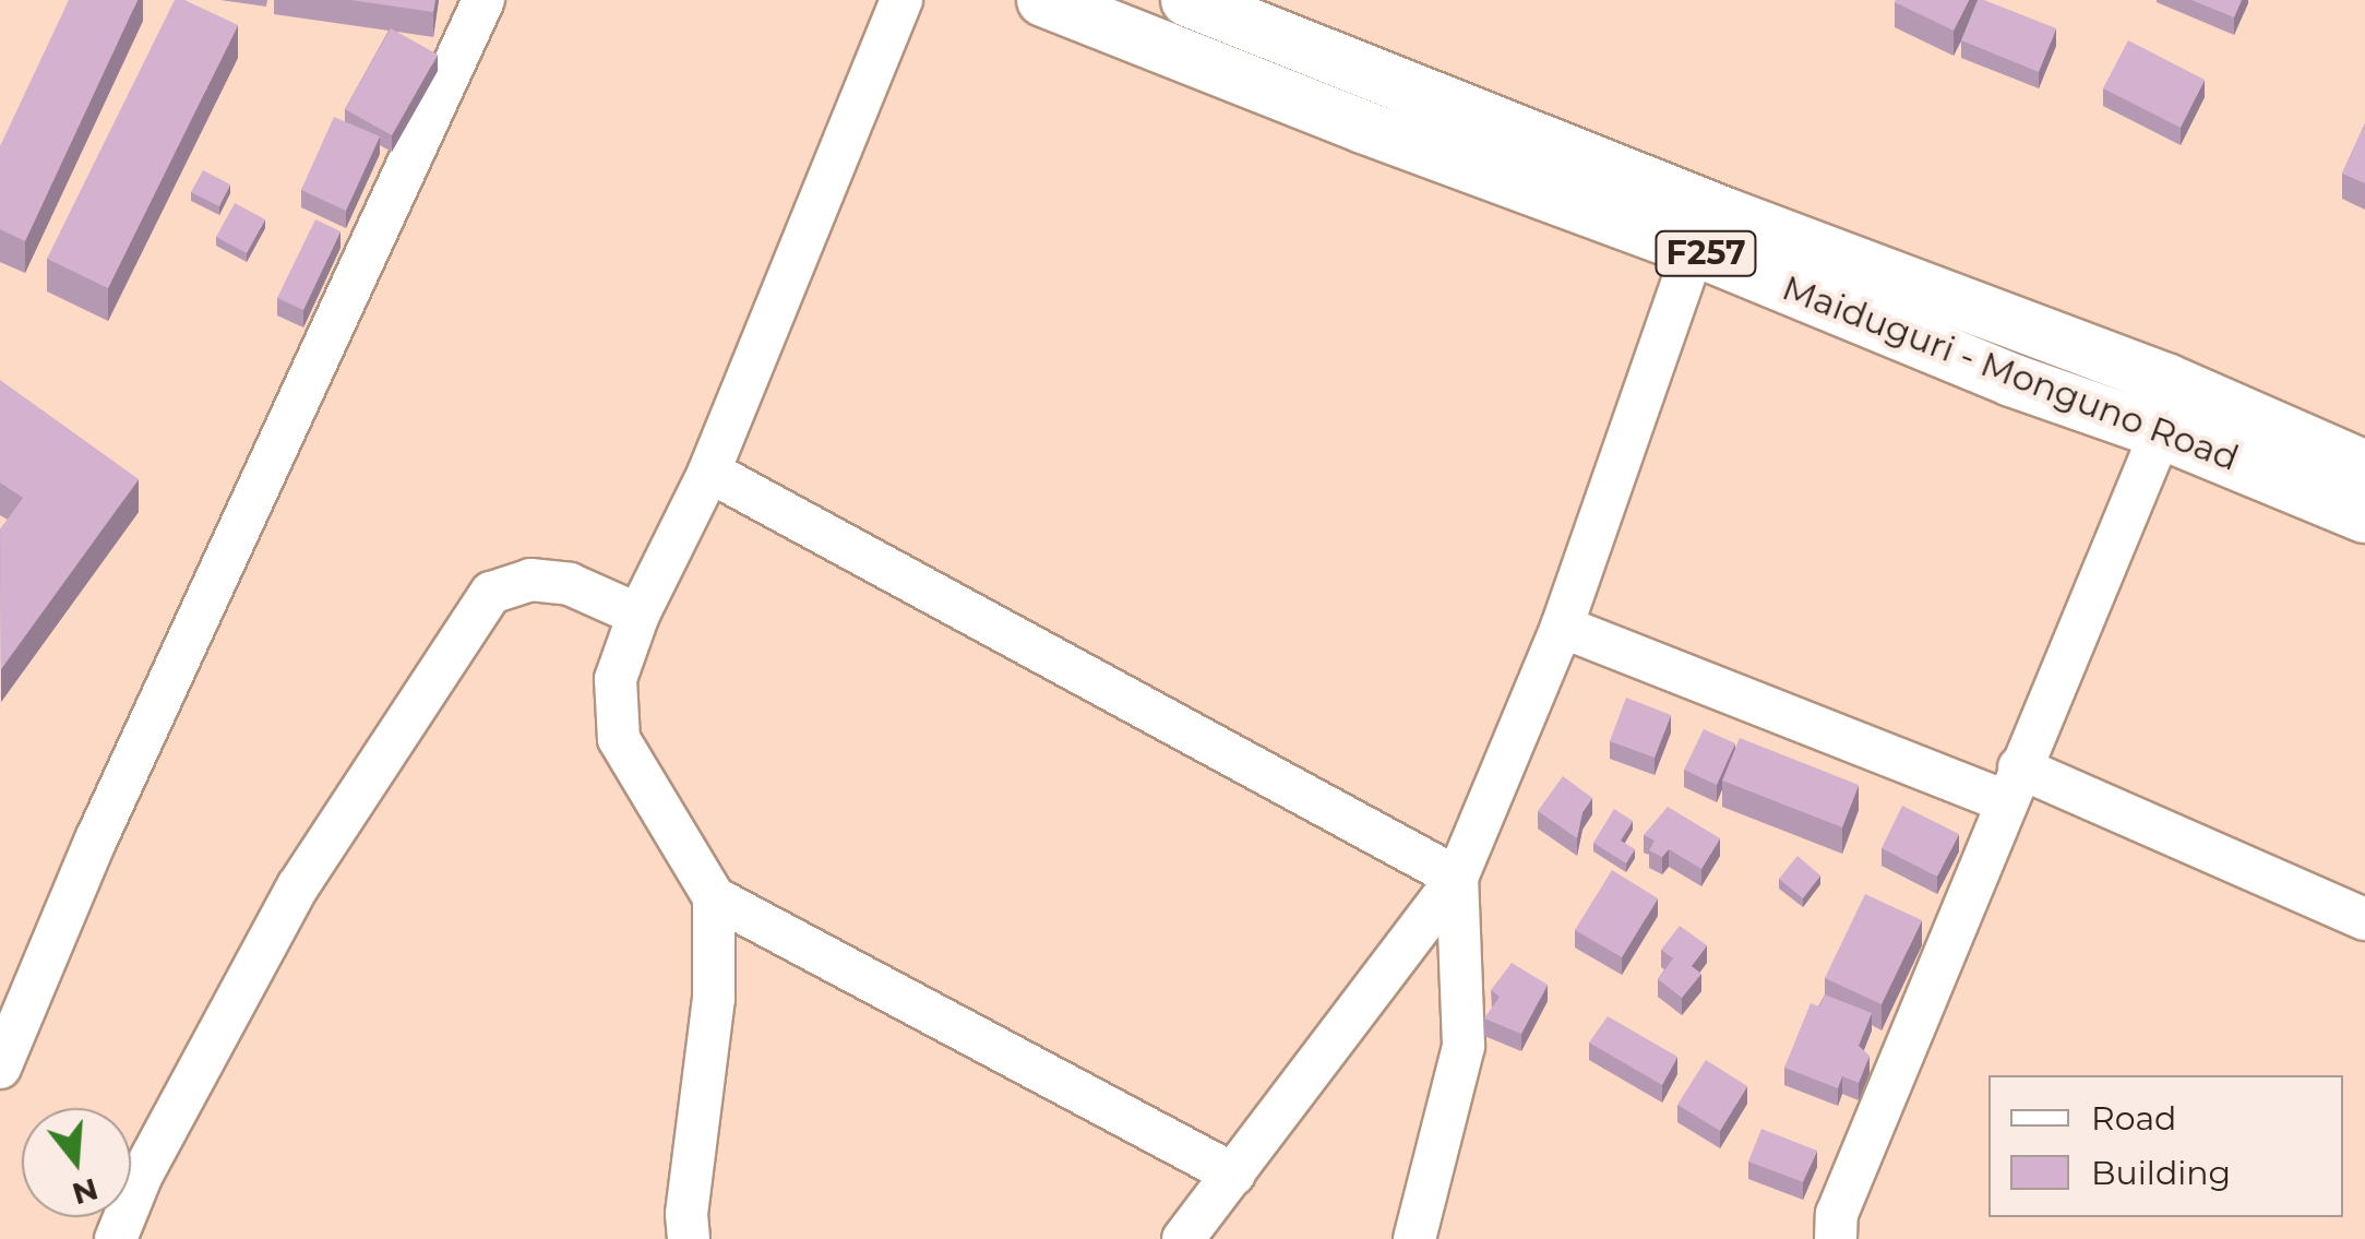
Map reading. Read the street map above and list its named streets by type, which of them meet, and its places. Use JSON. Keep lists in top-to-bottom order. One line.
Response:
{"streets":{"main road":["F257","Maiduguri - Monguno Road"]},"legend":["Road","Building"],"north":"bottom"}
